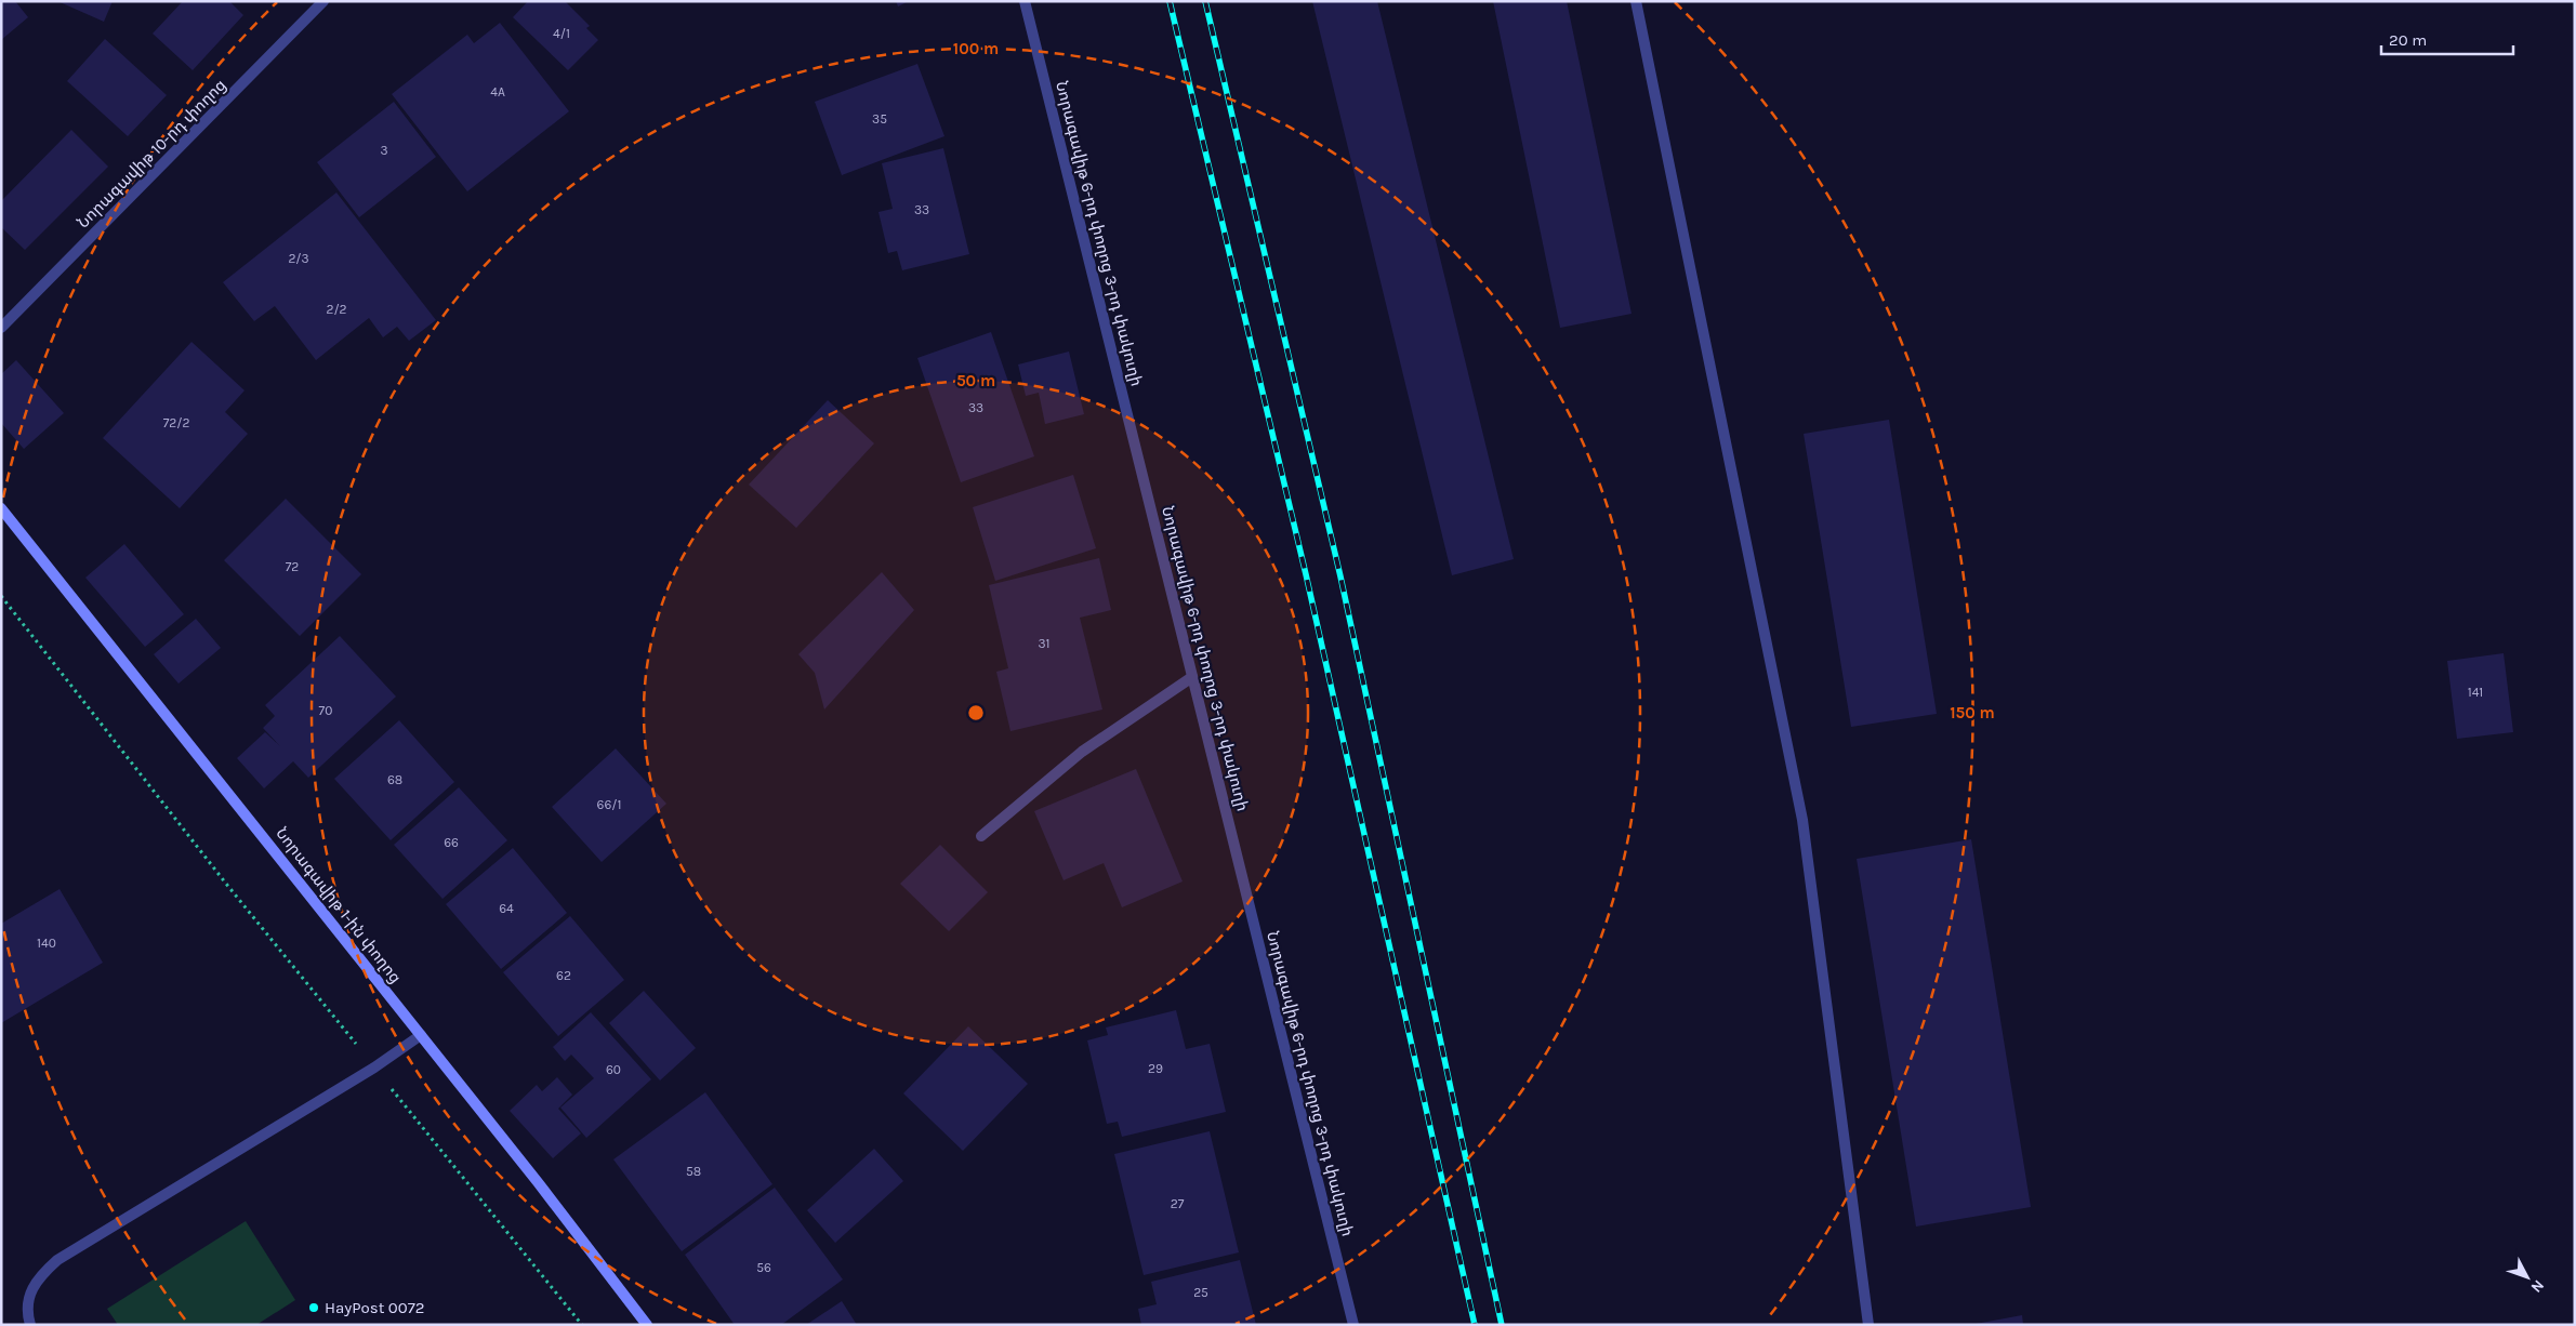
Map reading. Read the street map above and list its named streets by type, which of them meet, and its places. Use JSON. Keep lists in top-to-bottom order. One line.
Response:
{"streets":{"main road":["Նորագավիթ 1-ին փողոց"],"street":["Նորագավիթ 10-րդ փողոց","Նորագավիթ 6-րդ փողոց 3-րդ փակուղի"]},"places":["HayPost 0072"],"house_numbers":["4/1","4A","35","3","33","2/3","2/2","33","72/2","72","31","141","70","68","66/1","66","64","140","62","29","60","58","27","56","25"],"scale_bar":"20 m","north":"bottom right","rings":["100 m","50 m","150 m"]}
